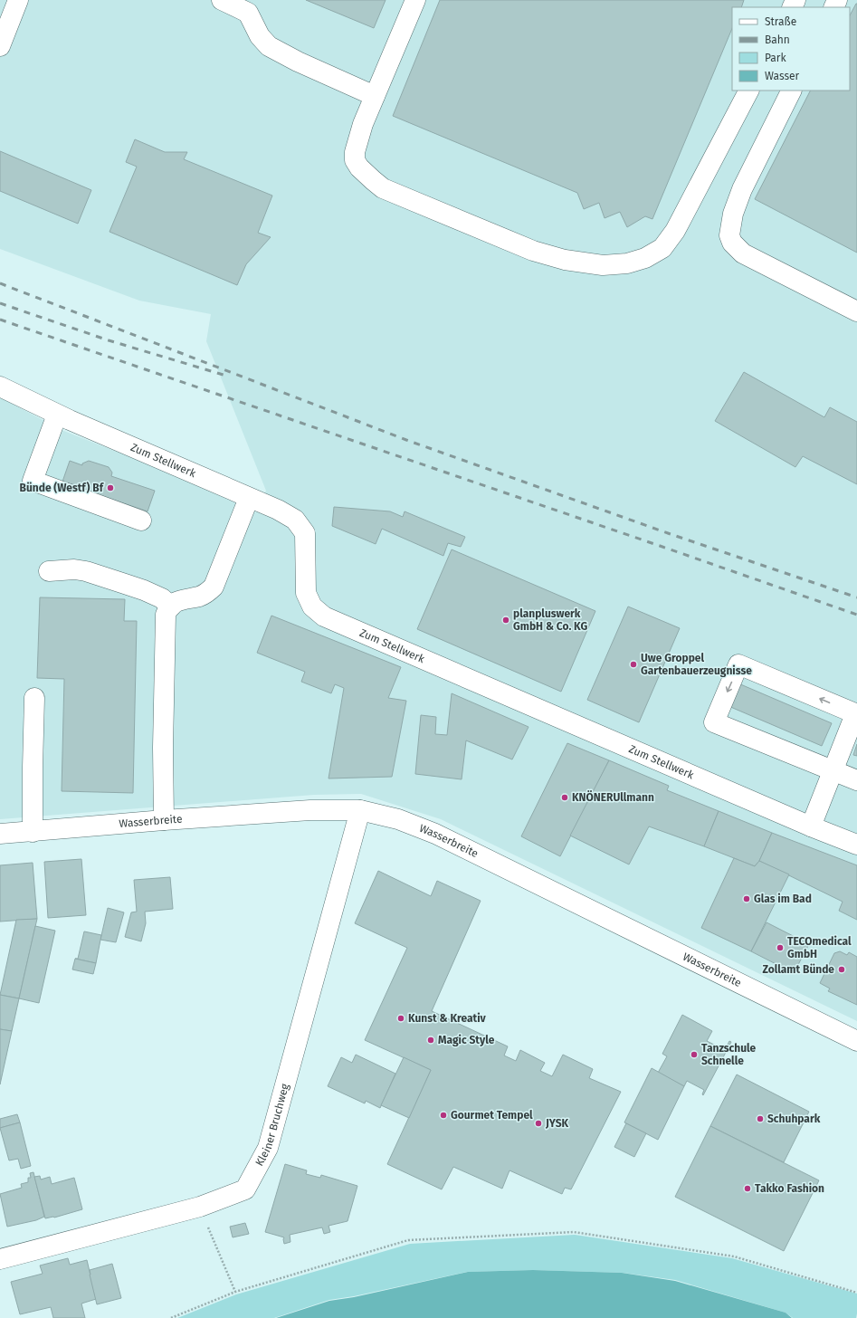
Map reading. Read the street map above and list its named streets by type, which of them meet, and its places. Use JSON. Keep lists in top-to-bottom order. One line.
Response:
{"streets":{"street":["Zum Stellwerk","Wasserbreite","Kleiner Bruchweg"]},"crossings":[["Wasserbreite","Kleiner Bruchweg"]],"places":["Bünde (Westf) Bf","planpluswerk GmbH & Co. KG","Uwe Groppel Gartenbauerzeugnisse","KNÖNERUllmann","Glas im Bad","TECOmedical GmbH","Zollamt Bünde","Kunst & Kreativ","Magic Style","Tanzschule Schnelle","Gourmet Tempel","Schuhpark","JYSK","Takko Fashion"],"legend":["Straße","Bahn","Park","Wasser"]}
